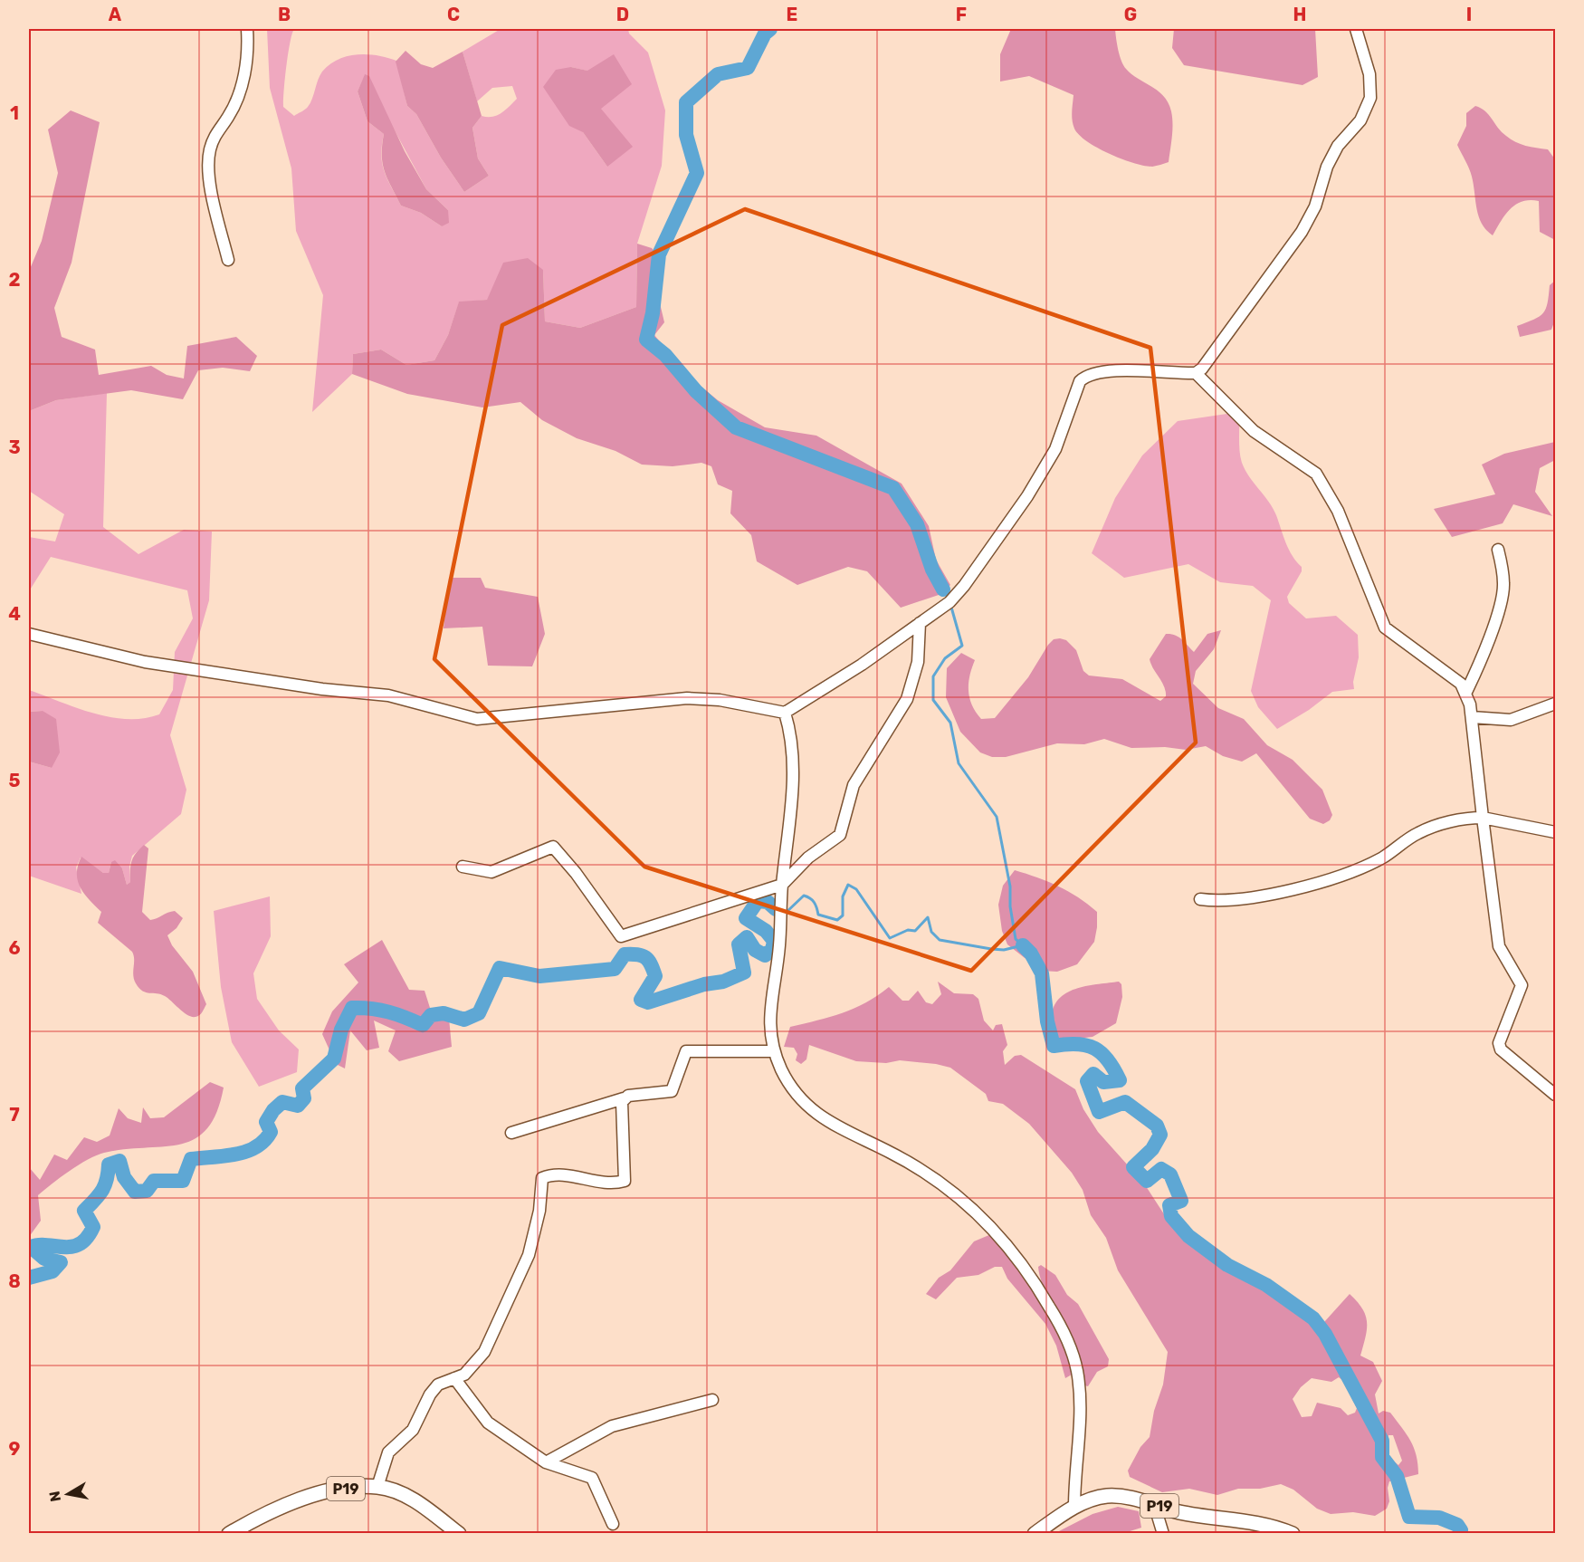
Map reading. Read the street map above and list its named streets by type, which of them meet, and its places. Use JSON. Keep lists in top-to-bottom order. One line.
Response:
{"streets":{"main road":["P19"]},"north":"left","grid":{"columns":["A","B","C","D","E","F","G","H","I"],"rows":["1","2","3","4","5","6","7","8","9"]}}
